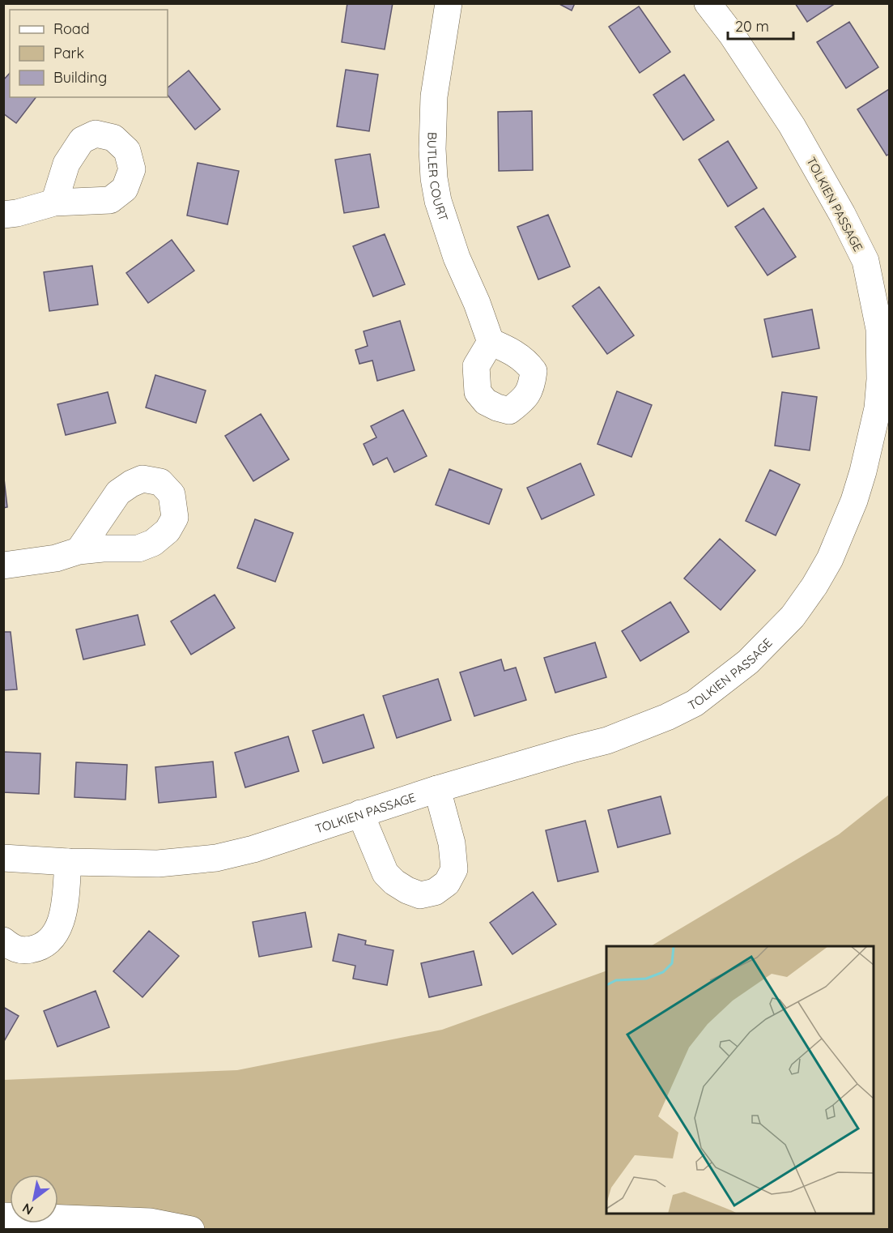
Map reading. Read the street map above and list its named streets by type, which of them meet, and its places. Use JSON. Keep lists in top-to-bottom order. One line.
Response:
{"streets":{"street":["BUTLER COURT","TOLKIEN PASSAGE"]},"legend":["Road","Park","Building"],"scale_bar":"20 m","north":"bottom left"}
